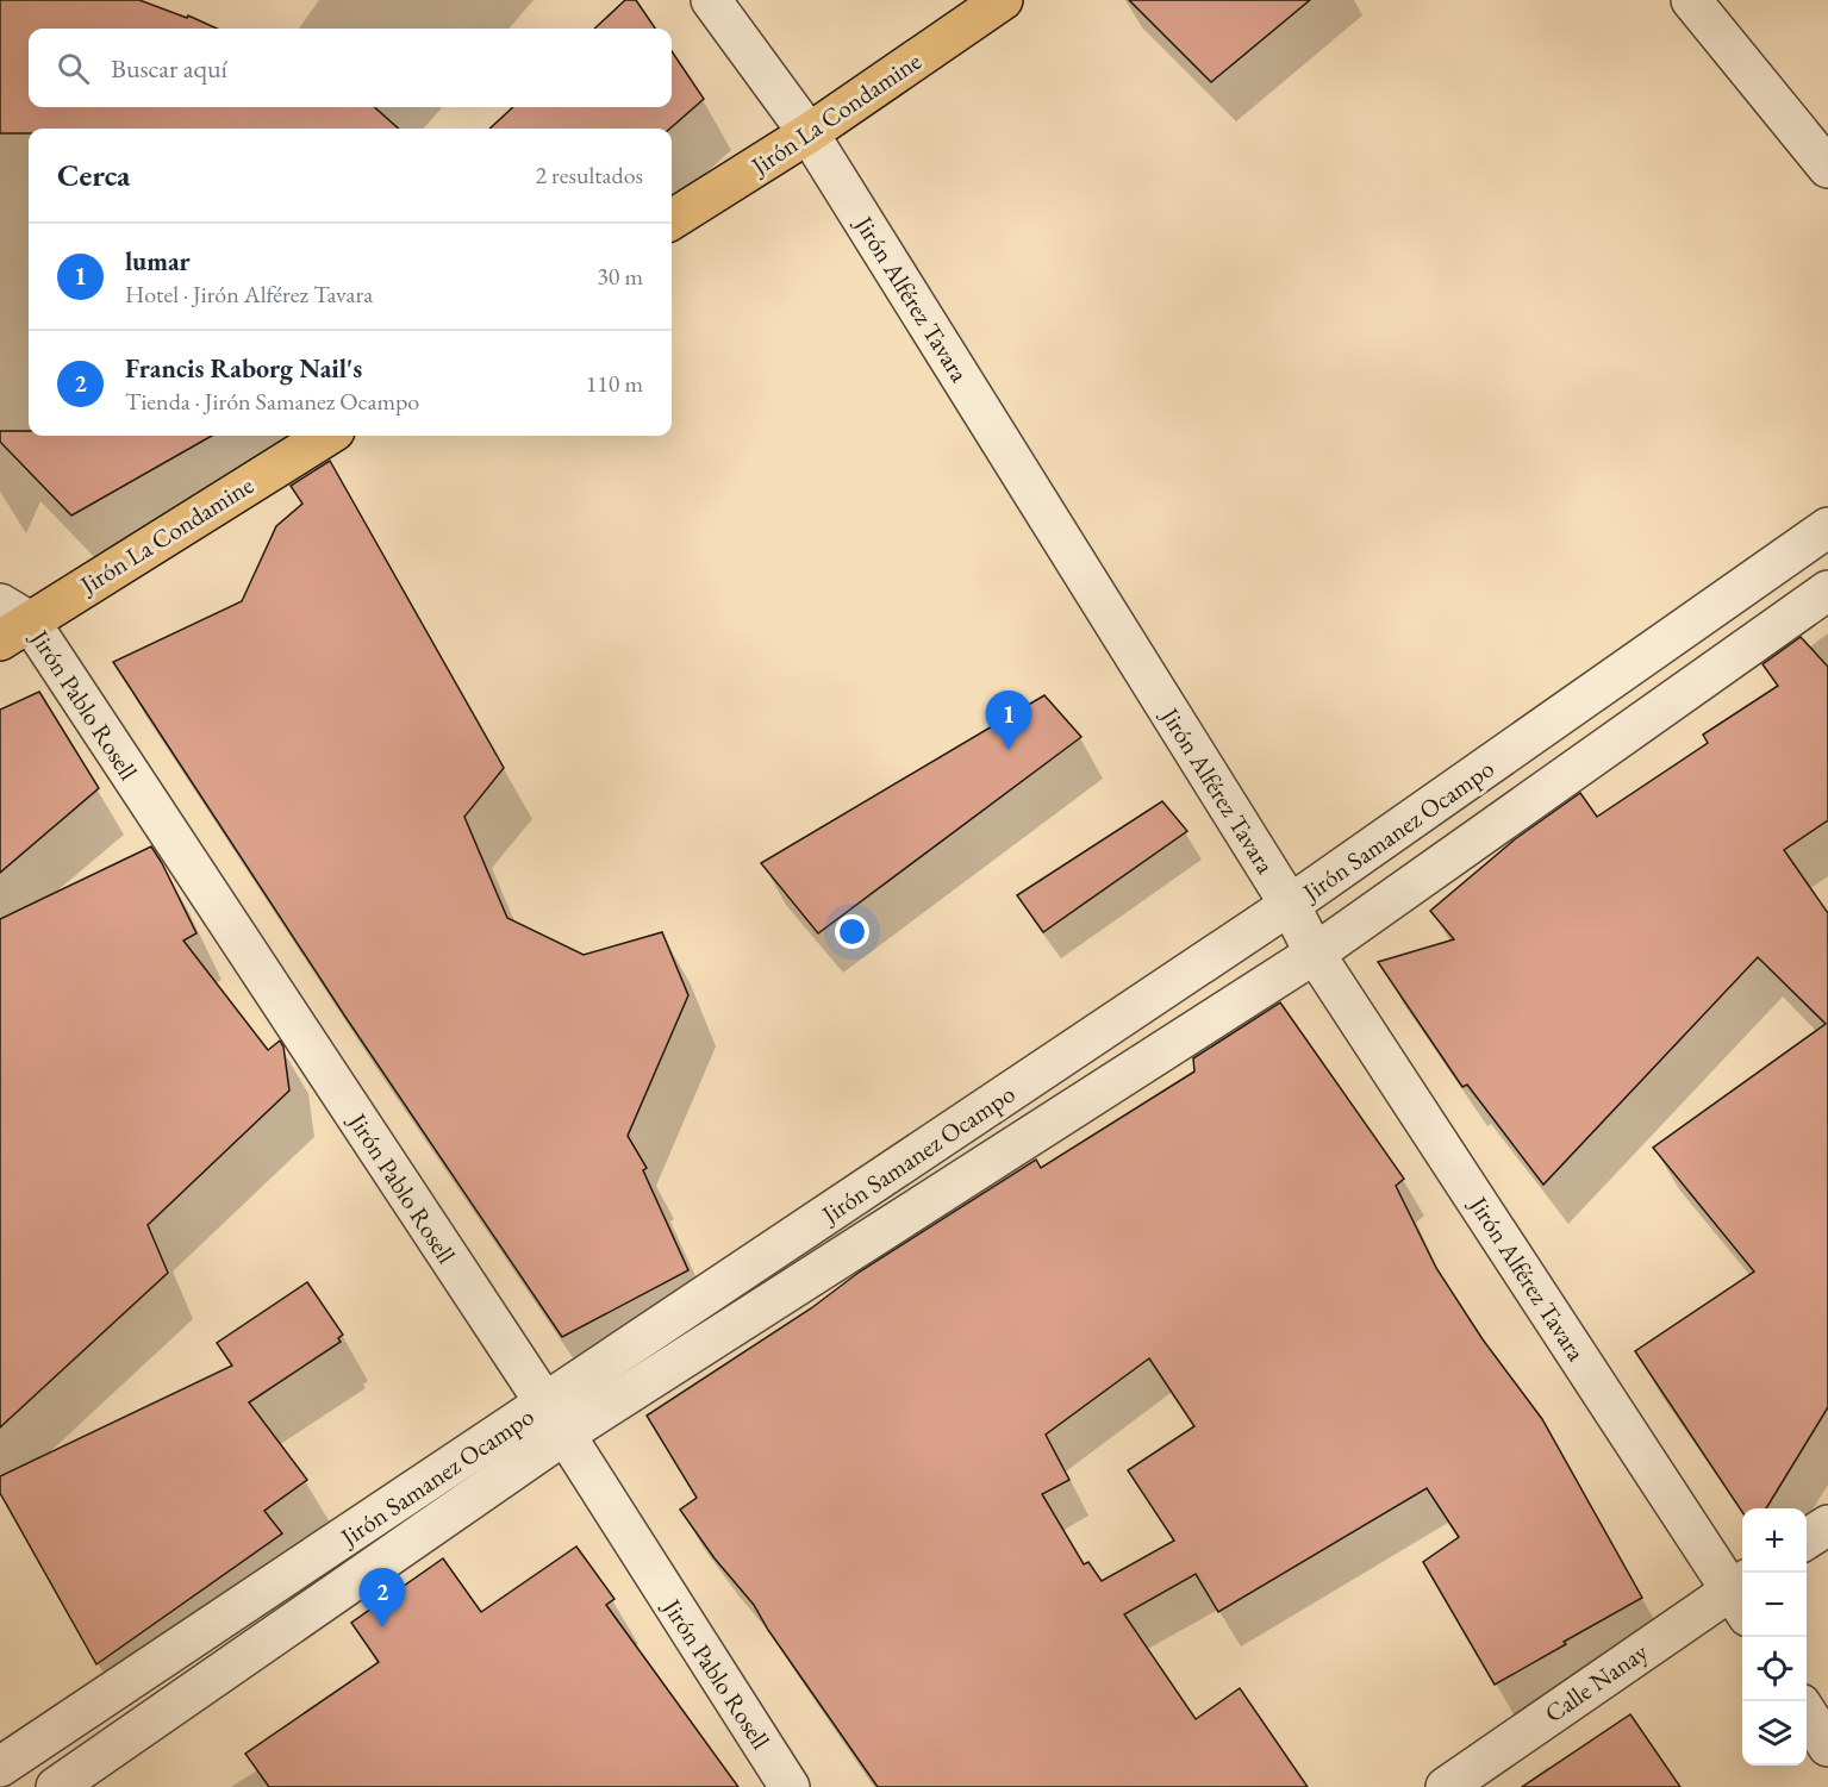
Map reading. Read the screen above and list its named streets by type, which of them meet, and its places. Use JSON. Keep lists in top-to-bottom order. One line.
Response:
{"streets":{"main road":["Jirón La Condamine"],"street":["Jirón Alférez Tavara","Jirón Pablo Rosell","Jirón Samanez Ocampo","Calle Nanay"]},"crossings":[["Jirón La Condamine","Jirón Alférez Tavara"],["Jirón La Condamine","Jirón Pablo Rosell"],["Jirón Alférez Tavara","Jirón Samanez Ocampo"],["Jirón Alférez Tavara","Calle Nanay"],["Jirón Pablo Rosell","Jirón Samanez Ocampo"]],"page":{"search":"Buscar aquí","heading":["Cerca","2 resultados"],"list":[{"mark":"1","name":"lumar","note":"Hotel · Jirón Alférez Tavara","value":"30 m"},{"mark":"2","name":"Francis Raborg Nail's","note":"Tienda · Jirón Samanez Ocampo","value":"110 m"}],"pins":["1","2"],"map_buttons":["+","−"]}}
